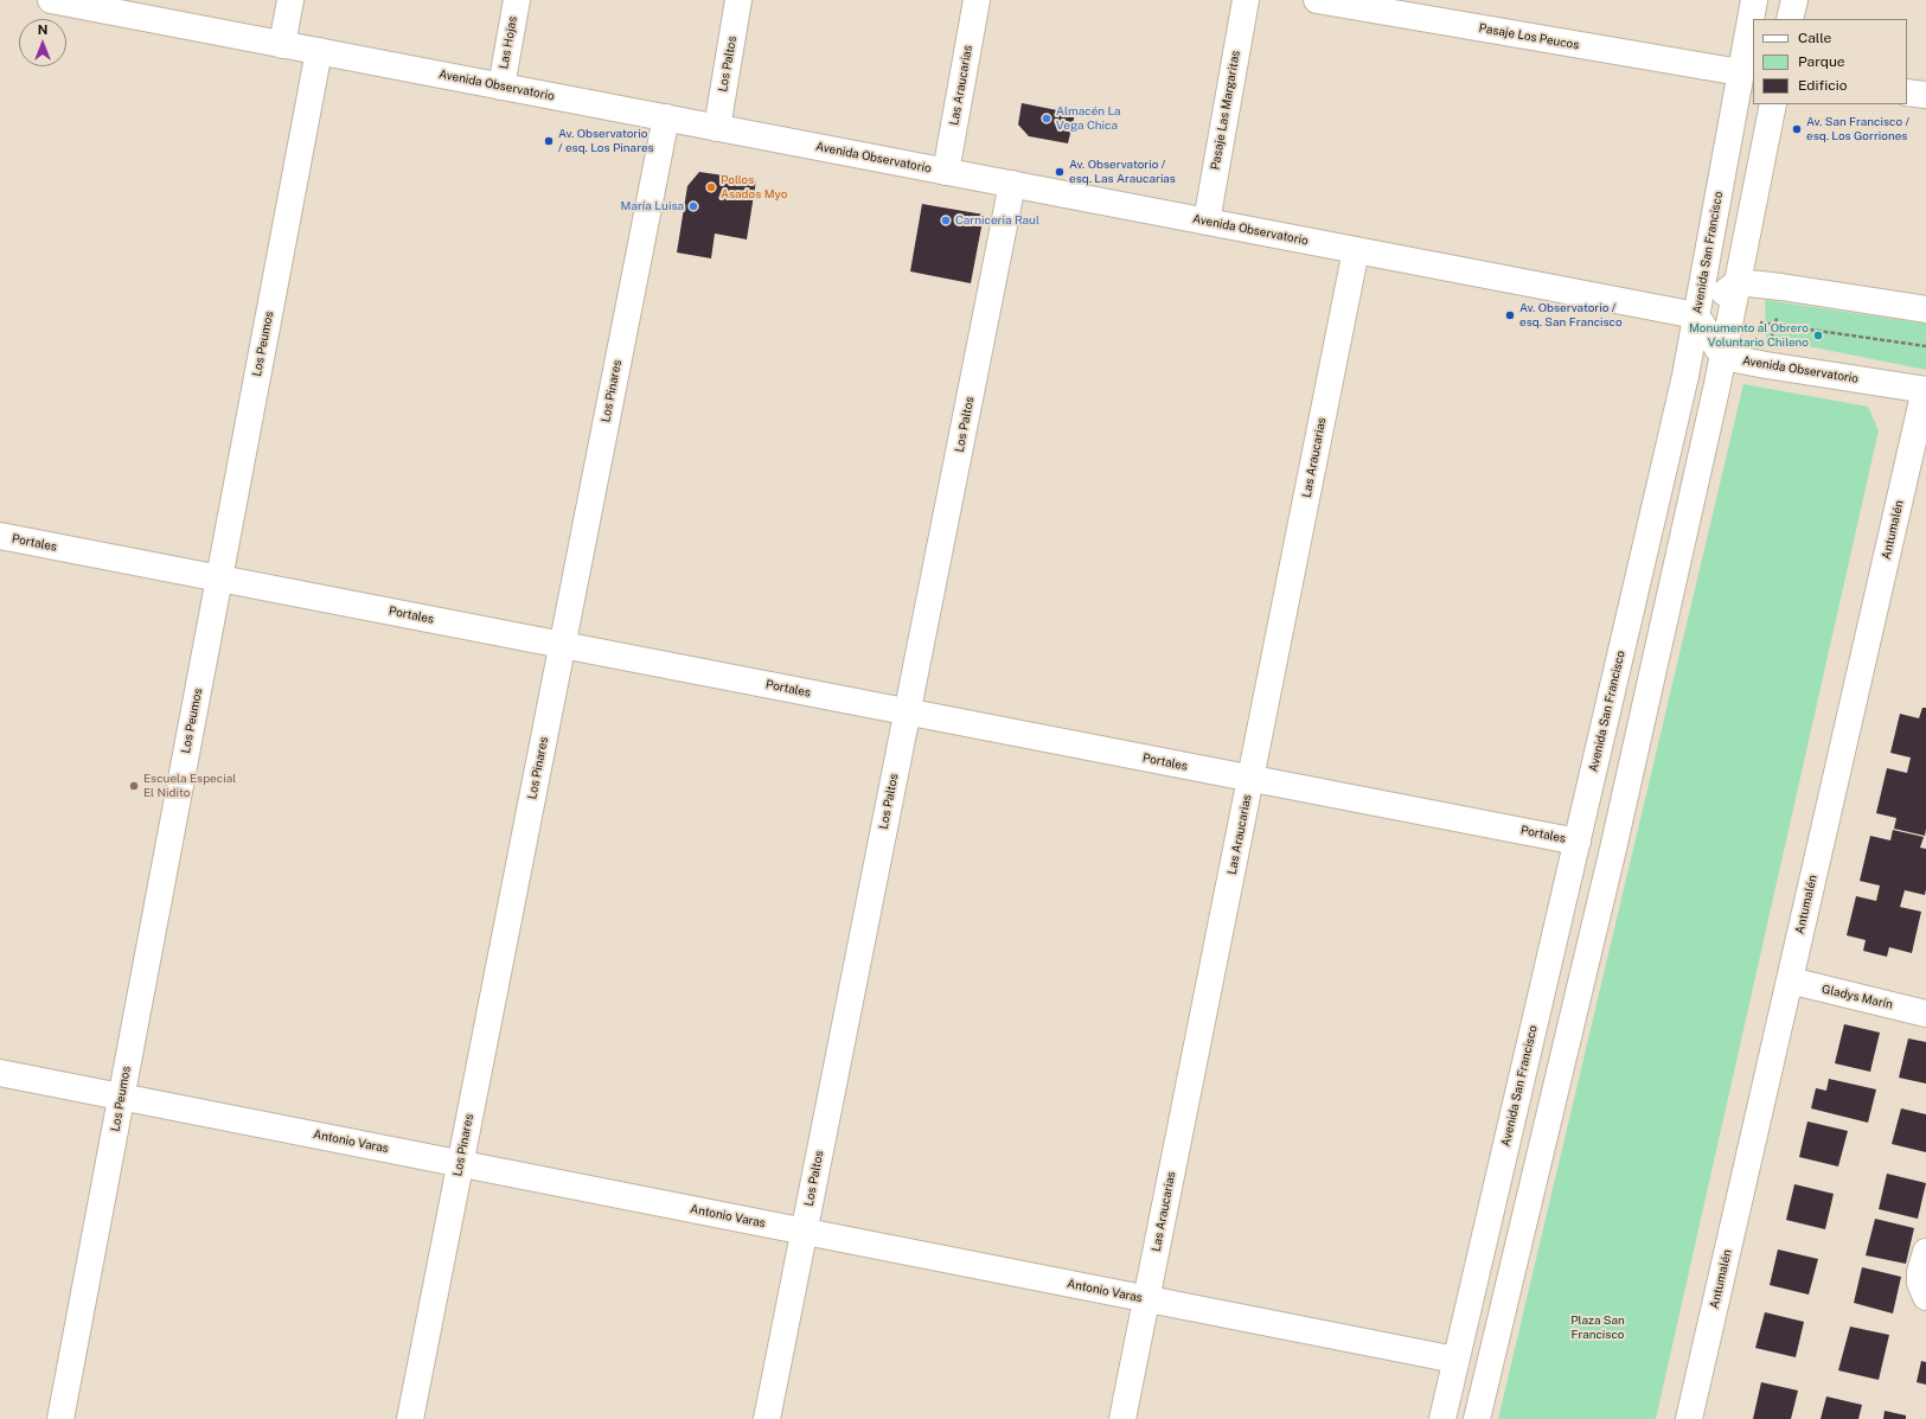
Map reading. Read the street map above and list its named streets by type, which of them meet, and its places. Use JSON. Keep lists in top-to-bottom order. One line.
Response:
{"streets":{"street":["Pasaje Los Peucos","Las Hojas","Los Paltos","Avenida Observatorio","Las Araucarias","Pasaje Las Margaritas","Avenida San Francisco","Los Peumos","Los Pinares","Antumalén","Portales","Gladys Marín","Antonio Varas"]},"crossings":[["Pasaje Los Peucos","Avenida San Francisco"],["Las Hojas","Avenida Observatorio"],["Los Paltos","Avenida Observatorio"],["Los Paltos","Portales"],["Los Paltos","Antonio Varas"],["Avenida Observatorio","Las Araucarias"],["Avenida Observatorio","Pasaje Las Margaritas"],["Avenida Observatorio","Avenida San Francisco"],["Avenida Observatorio","Los Peumos"],["Avenida Observatorio","Los Pinares"],["Avenida Observatorio","Antumalén"],["Las Araucarias","Portales"],["Las Araucarias","Antonio Varas"],["Avenida San Francisco","Portales"],["Avenida San Francisco","Antonio Varas"],["Los Peumos","Portales"],["Los Peumos","Antonio Varas"],["Los Pinares","Portales"],["Los Pinares","Antonio Varas"],["Antumalén","Gladys Marín"]],"parks":["Plaza San Francisco"],"places":["Almacén La Vega Chica","Av. San Francisco / esq. Los Gorriones","Av. Observatorio / esq. Los Pinares","Av. Observatorio / esq. Las Araucarias","Pollos Asados Myo","María Luisa","Carniceria Raul","Av. Observatorio / esq. San Francisco","Monumento al Obrero Voluntario Chileno","Escuela Especial El Nidito"],"legend":["Calle","Parque","Edificio"],"north":"top"}
